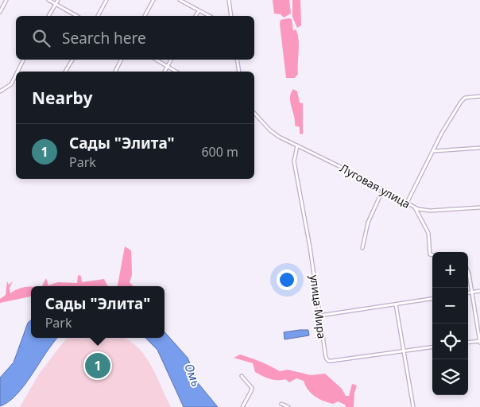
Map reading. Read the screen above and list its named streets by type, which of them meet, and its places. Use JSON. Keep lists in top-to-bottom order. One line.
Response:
{"streets":{"street":["Луговая улица","улица Мира"]},"crossings":[["Луговая улица","улица Мира"]],"water":["Омь"],"page":{"search":"Search here","heading":"Nearby","list":[{"mark":"1","name":"Сады \"Элита\"","note":"Park","value":"600 m"}],"map_buttons":["+","−"],"popup":["Сады \"Элита\"","Park"],"pins":"1"}}
